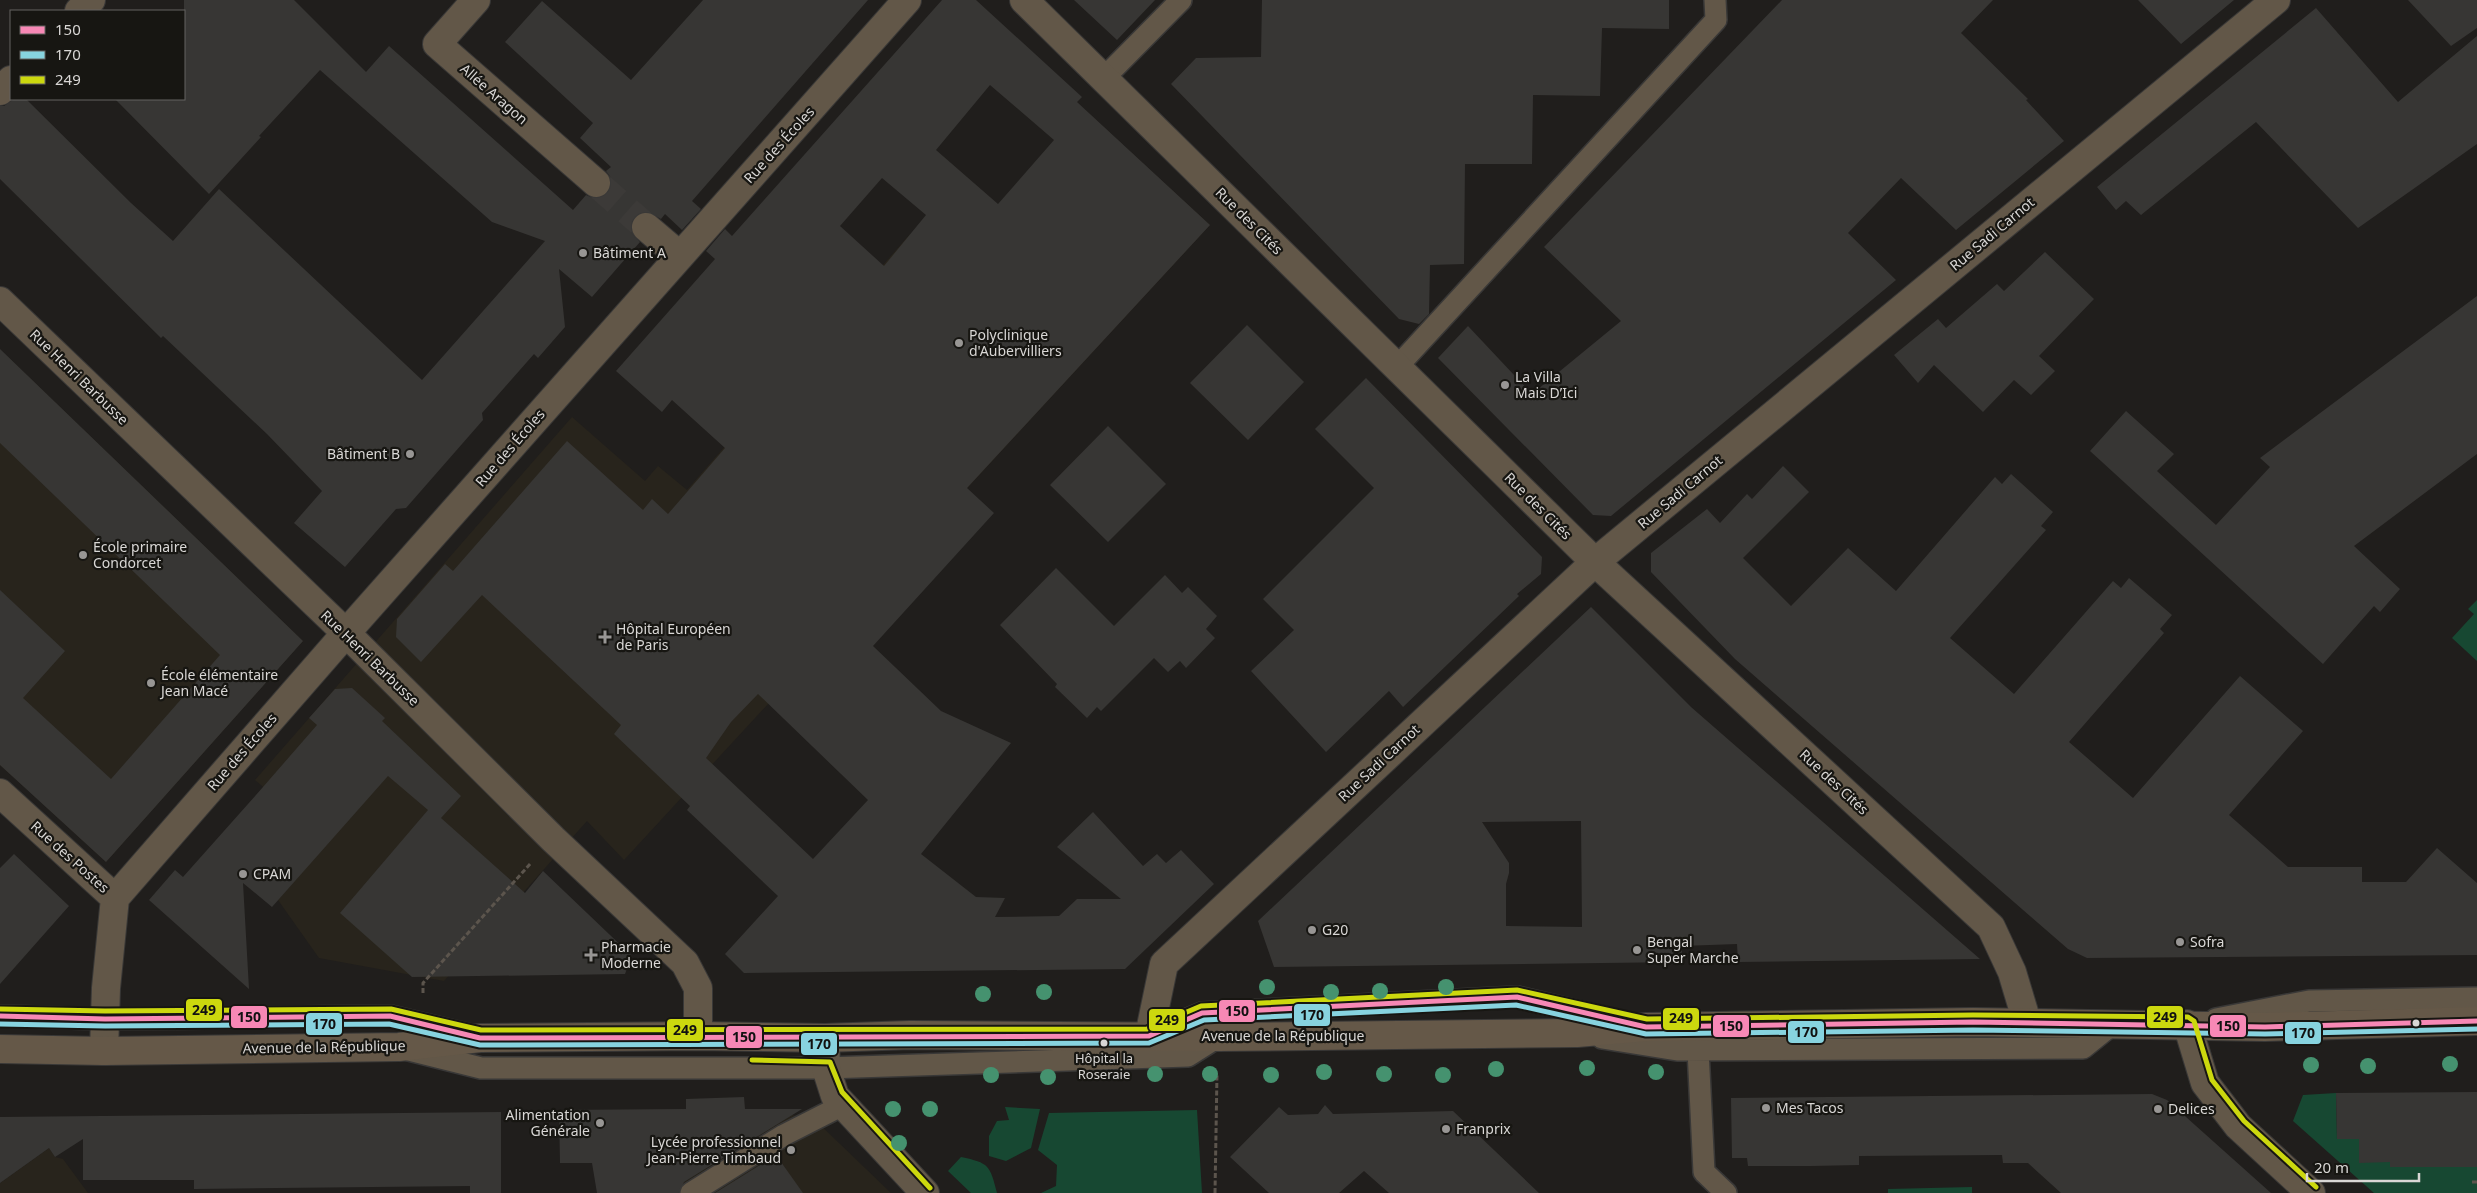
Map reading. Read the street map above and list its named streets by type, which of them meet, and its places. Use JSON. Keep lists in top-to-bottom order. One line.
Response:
{"streets":{"main road":["Avenue de la République"],"street":["Allée Aragon","Rue des Écoles","Rue des Cités","Rue Sadi Carnot","Rue Henri Barbusse","Rue des Postes"]},"crossings":[["Rue des Écoles","Rue Henri Barbusse"],["Rue des Écoles","Rue des Postes"],["Rue des Cités","Rue Sadi Carnot"],["Rue des Cités","Avenue de la République"],["Rue Sadi Carnot","Avenue de la République"],["Rue Henri Barbusse","Avenue de la République"],["Rue des Postes","Avenue de la République"]],"places":{"other":["Bâtiment A","Polyclinique d'Aubervilliers","La Villa Mais D’Ici","Bâtiment B","École primaire Condorcet","École élémentaire Jean Macé","CPAM","G20","Sofra","Bengal Super Marche","Hôpital la Roseraie","Mes Tacos","Delices","Alimentation Générale","Franprix","Lycée professionnel Jean-Pierre Timbaud"],"health":["Hôpital Européen de Paris","Pharmacie Moderne"]},"lines":["transit line 249","transit line 150","transit line 170"],"legend":["150","170","249"],"scale_bar":"20 m"}
